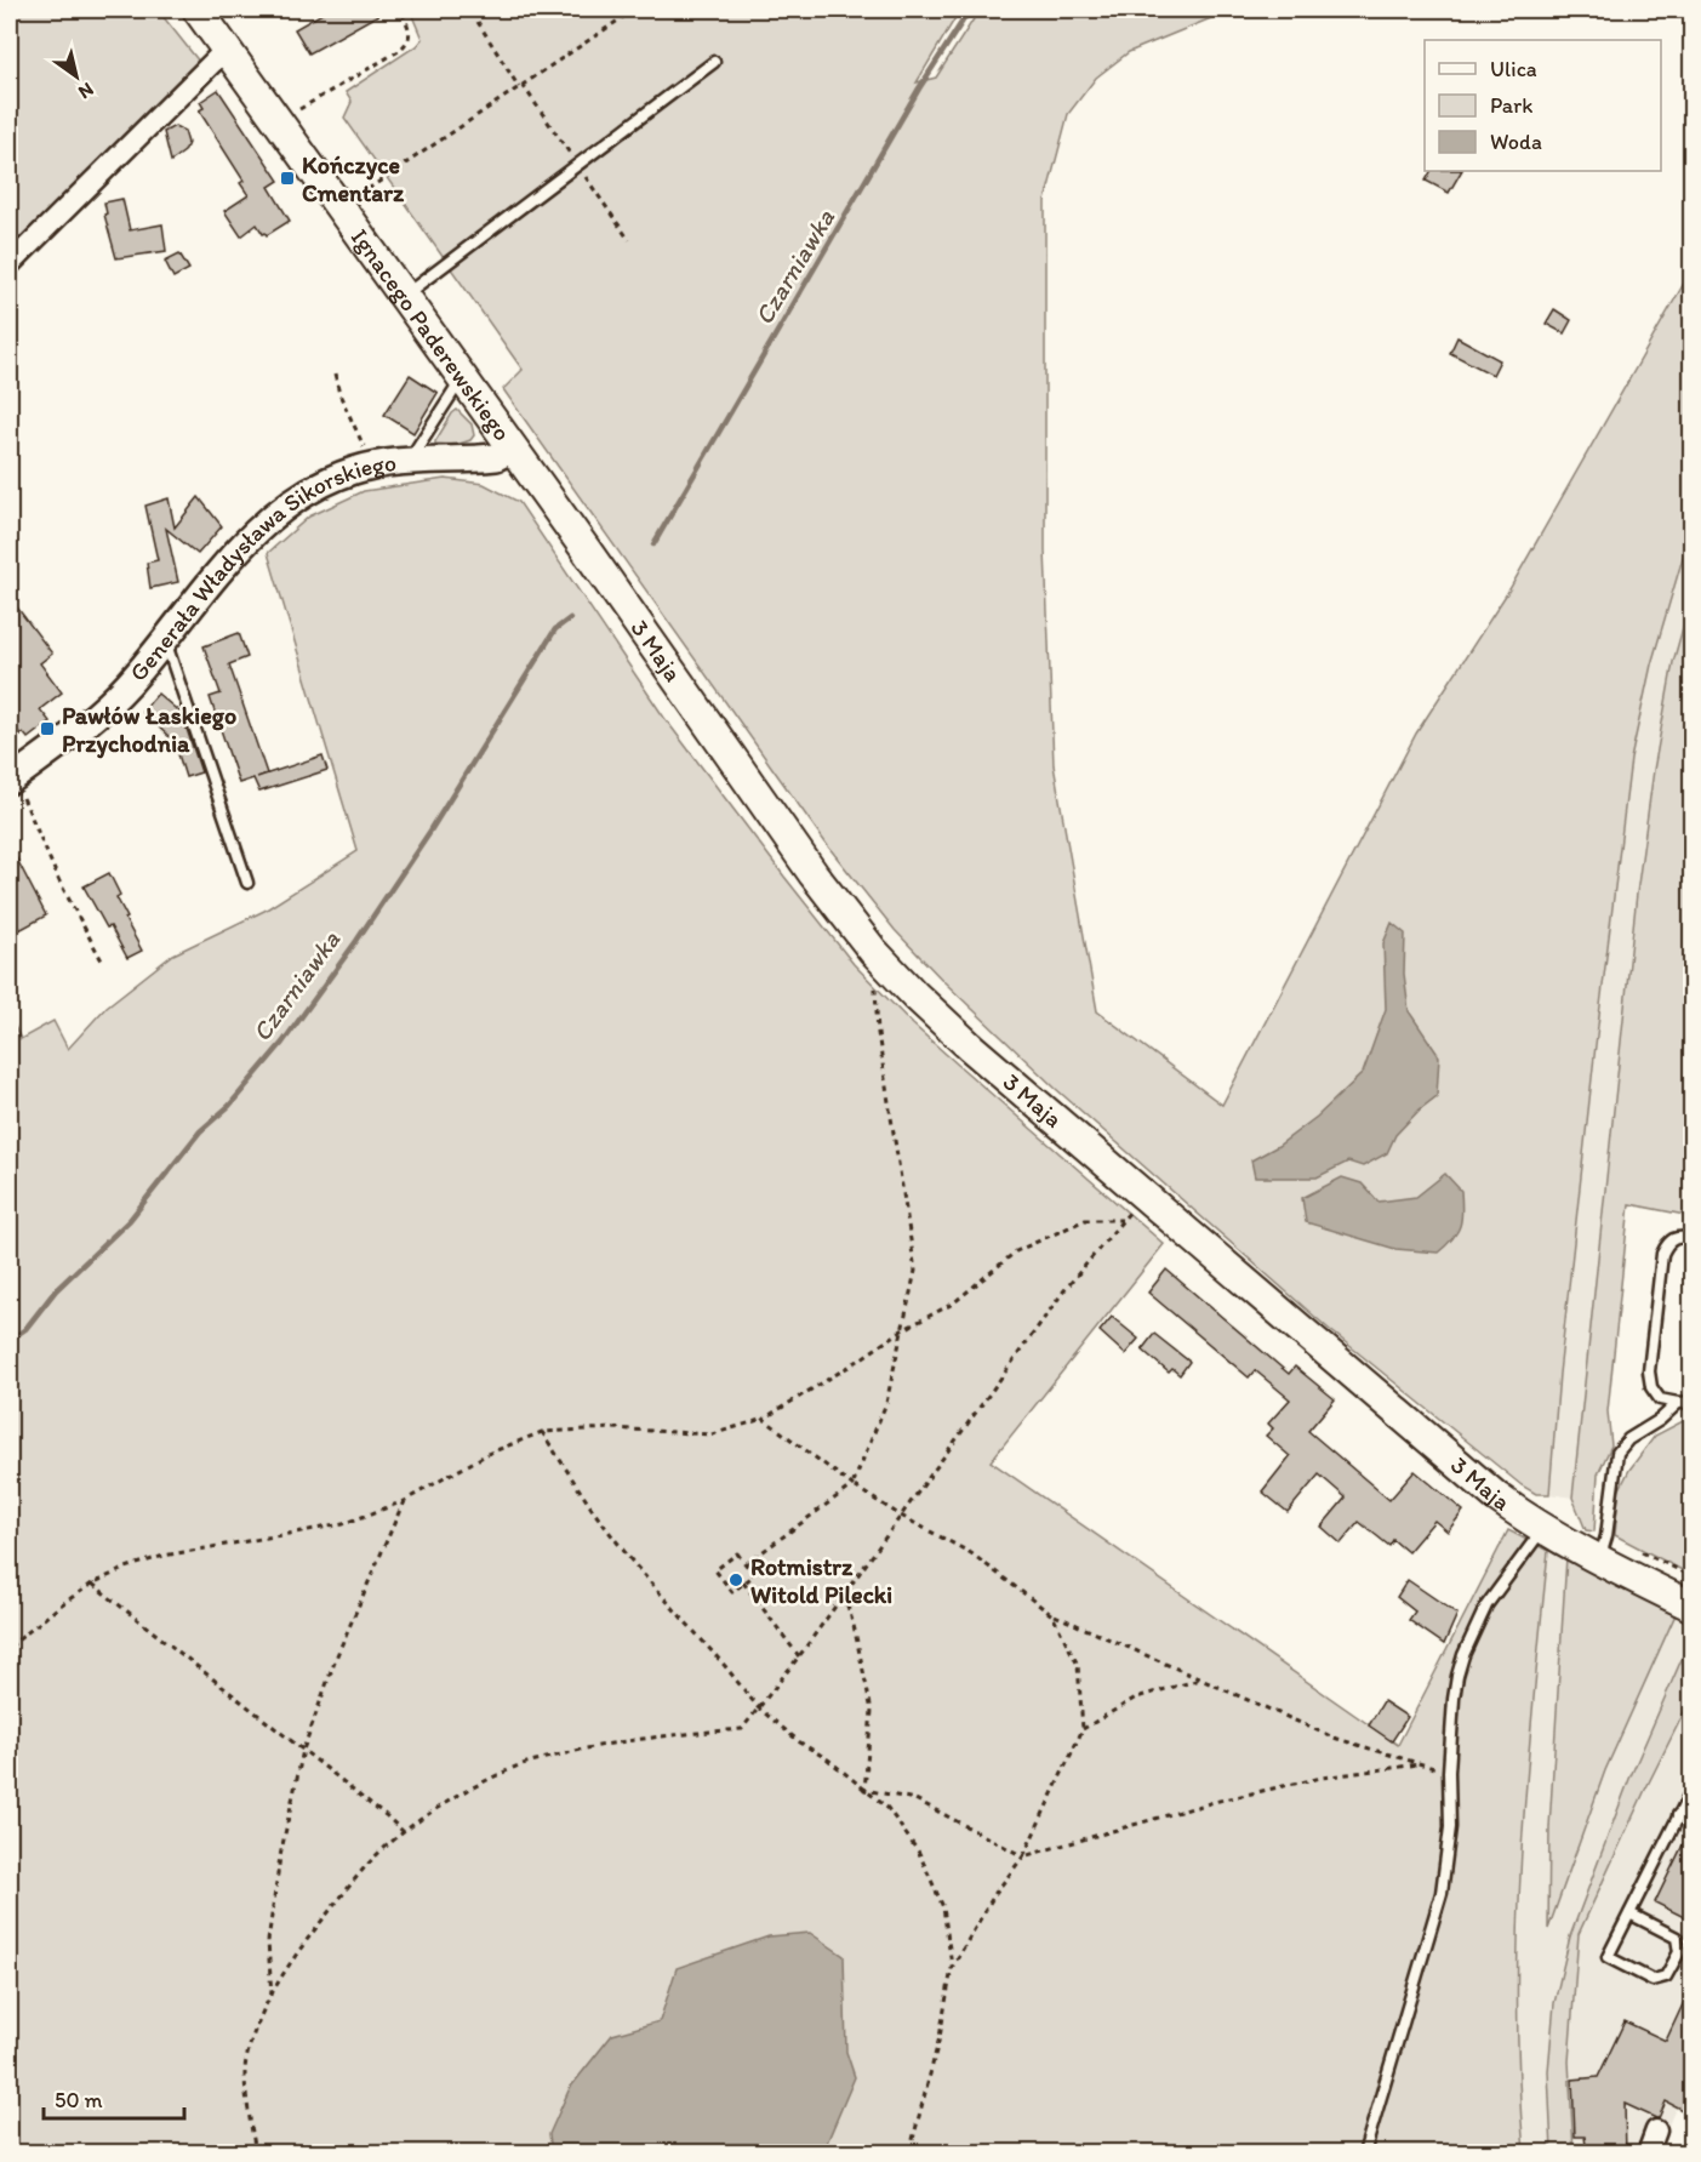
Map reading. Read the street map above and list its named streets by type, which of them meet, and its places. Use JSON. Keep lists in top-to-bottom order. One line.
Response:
{"streets":{"main road":["Ignacego Paderewskiego","3 Maja"],"street":["Generała Władysława Sikorskiego"]},"crossings":[["Ignacego Paderewskiego","Generała Władysława Sikorskiego"],["Ignacego Paderewskiego","3 Maja"],["Generała Władysława Sikorskiego","3 Maja"]],"water":["Czarniawka"],"places":{"transit":["Kończyce Cmentarz","Pawłów Łaskiego Przychodnia"],"other":["Rotmistrz Witold Pilecki"]},"legend":["Ulica","Park","Woda"],"scale_bar":"50 m","north":"bottom right"}
